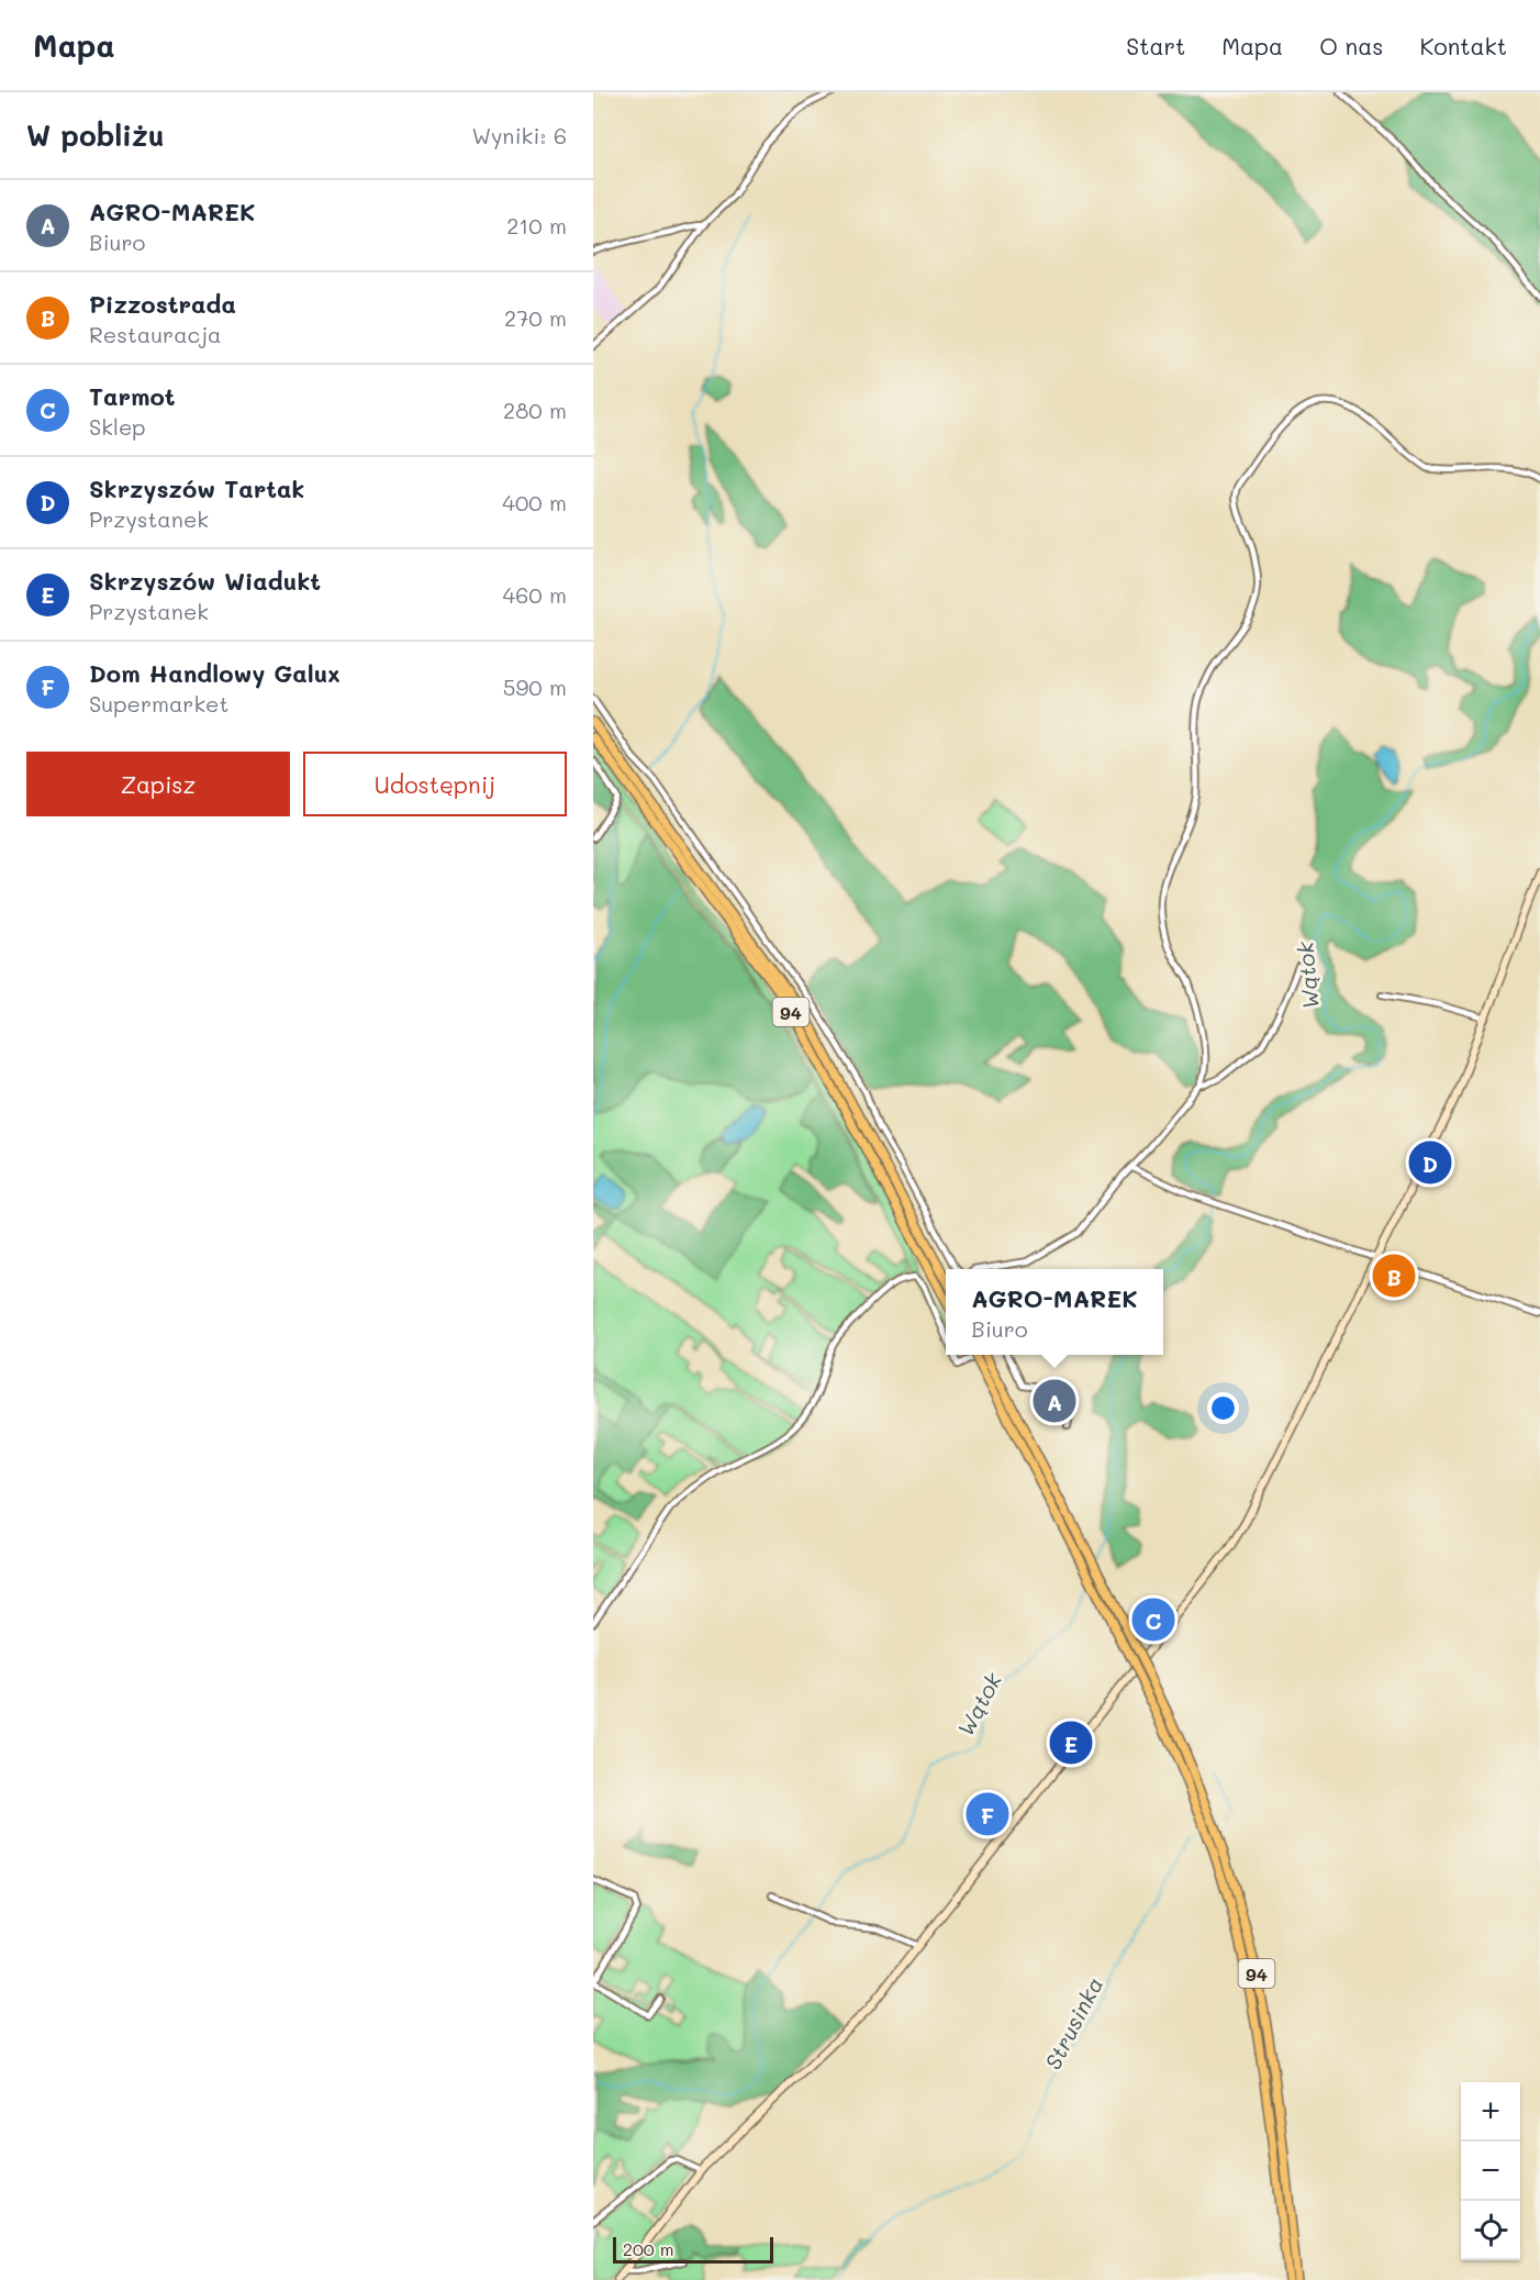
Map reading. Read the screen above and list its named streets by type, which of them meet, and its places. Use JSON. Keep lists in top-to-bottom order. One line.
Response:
{"streets":{"main road":["94"]},"water":["Wątok","Strusinka"],"scale_bar":"200 m","page":{"header":"Mapa","nav":["Start","Mapa","O nas","Kontakt"],"heading":["W pobliżu","Wyniki: 6"],"list":[{"mark":"A","name":"AGRO-MAREK","note":"Biuro","value":"210 m"},{"mark":"B","name":"Pizzostrada","note":"Restauracja","value":"270 m"},{"mark":"C","name":"Tarmot","note":"Sklep","value":"280 m"},{"mark":"D","name":"Skrzyszów Tartak","note":"Przystanek","value":"400 m"},{"mark":"E","name":"Skrzyszów Wiadukt","note":"Przystanek","value":"460 m"},{"mark":"F","name":"Dom Handlowy Galux","note":"Supermarket","value":"590 m"}],"buttons":["Zapisz","Udostępnij"],"pins":["D","B","A","C","E","F"],"popup":["AGRO-MAREK","Biuro"],"map_buttons":["+","−"],"scale":"200 m"}}
